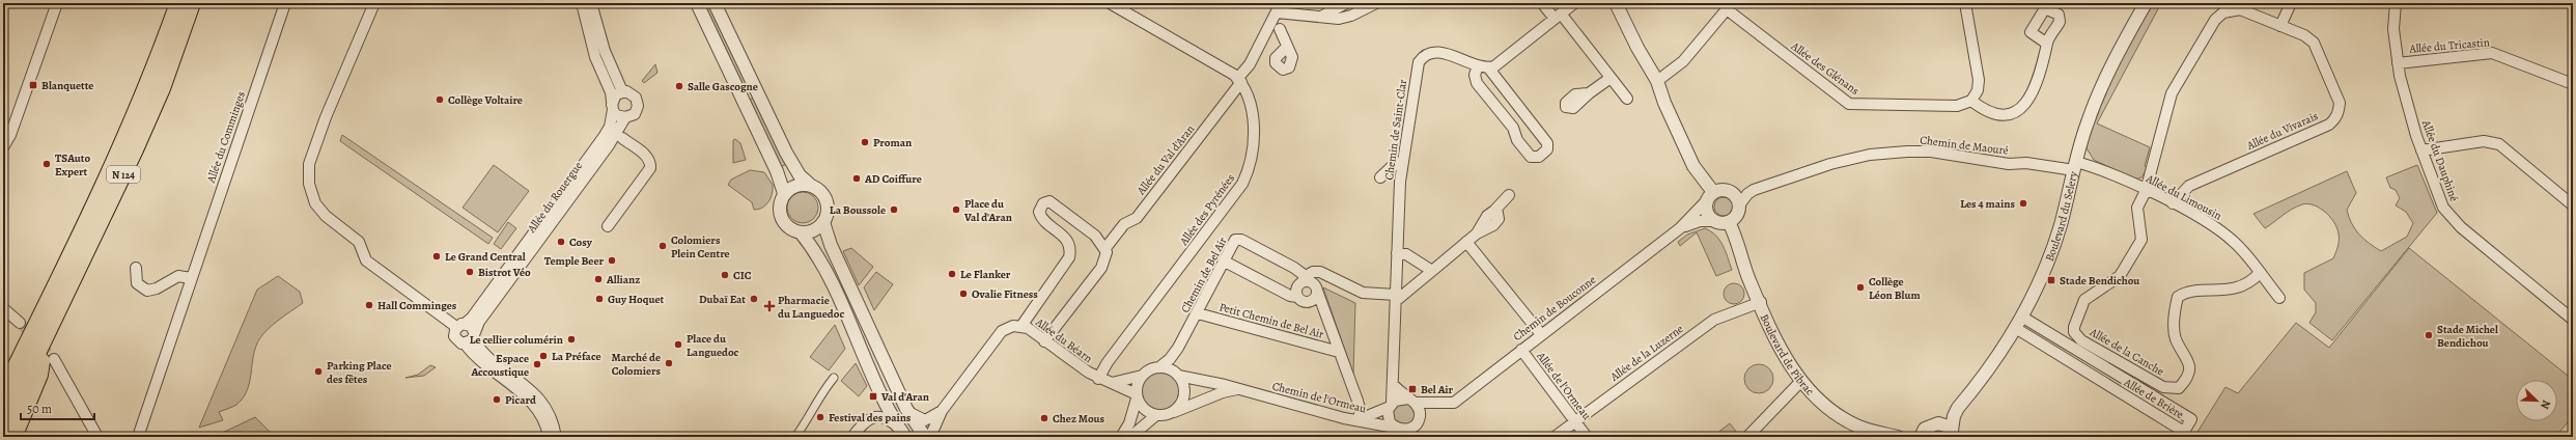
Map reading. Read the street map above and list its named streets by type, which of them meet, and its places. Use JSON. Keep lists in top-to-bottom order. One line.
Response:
{"streets":{"highway":["N 124"],"street":["Allée du Tricastin","Allée des Glénans","Chemin de Saint-Clar","Allée du Vivarais","Allée du Comminges","Chemin de Maouré","Allée du Val d'Aran","Allée du Dauphiné","Allée du Rouergue","Allée du Limousin","Allée des Pyrénées","Boulevard du Selery","Chemin de Bel Air","Chemin de Bouconne","Petit Chemin de Bel Air","Allée du Béarn","Allée de la Canche","Allée de la Luzerne","Boulevard de Pibrac","Allée de l'Ormeau","Chemin de l'Ormeau","Allée de Brière"]},"crossings":[["Allée du Tricastin","Allée du Dauphiné"],["Chemin de Saint-Clar","Chemin de Bouconne"],["Chemin de Saint-Clar","Chemin de l'Ormeau"],["Allée du Vivarais","Allée du Limousin"],["Allée du Vivarais","Allée de la Canche"],["Chemin de Maouré","Allée du Limousin"],["Chemin de Maouré","Boulevard du Selery"],["Chemin de Maouré","Chemin de Bouconne"],["Chemin de Maouré","Boulevard de Pibrac"],["Allée du Val d'Aran","Allée des Pyrénées"],["Allée du Limousin","Boulevard du Selery"],["Allée du Limousin","Allée de la Canche"],["Allée des Pyrénées","Allée du Béarn"],["Boulevard du Selery","Allée de Brière"],["Chemin de Bel Air","Petit Chemin de Bel Air"],["Chemin de Bel Air","Allée du Béarn"],["Chemin de Bel Air","Chemin de l'Ormeau"],["Chemin de Bouconne","Boulevard de Pibrac"],["Chemin de Bouconne","Allée de l'Ormeau"],["Chemin de Bouconne","Chemin de l'Ormeau"],["Allée du Béarn","Chemin de l'Ormeau"],["Allée de la Luzerne","Boulevard de Pibrac"],["Allée de la Luzerne","Allée de l'Ormeau"]],"places":{"transit":["Blanquette","Stade Bendichou","Bel Air","Val d'Aran"],"other":["Salle Gascogne","Collège Voltaire","Proman","TSAuto Expert","AD Coiffure","Les 4 mains","La Boussole","Place du Val d'Aran","Cosy","Colomiers Plein Centre","Le Grand Central","Temple Beer","Bistrot Véo","Le Flanker","CIC","Allianz","Collège Léon Blum","Ovalie Fitness","Guy Hoquet","Dubaï Eat","Hall Comminges","Stade Michel Bendichou","Le cellier columérin","Place du Languedoc","La Préface","Marché de Colomiers","Espace Accoustique","Parking Place des fêtes","Picard","Festival des pains","Chez Mous"],"health":["Pharmacie du Languedoc"]},"scale_bar":"50 m","north":"bottom right"}
